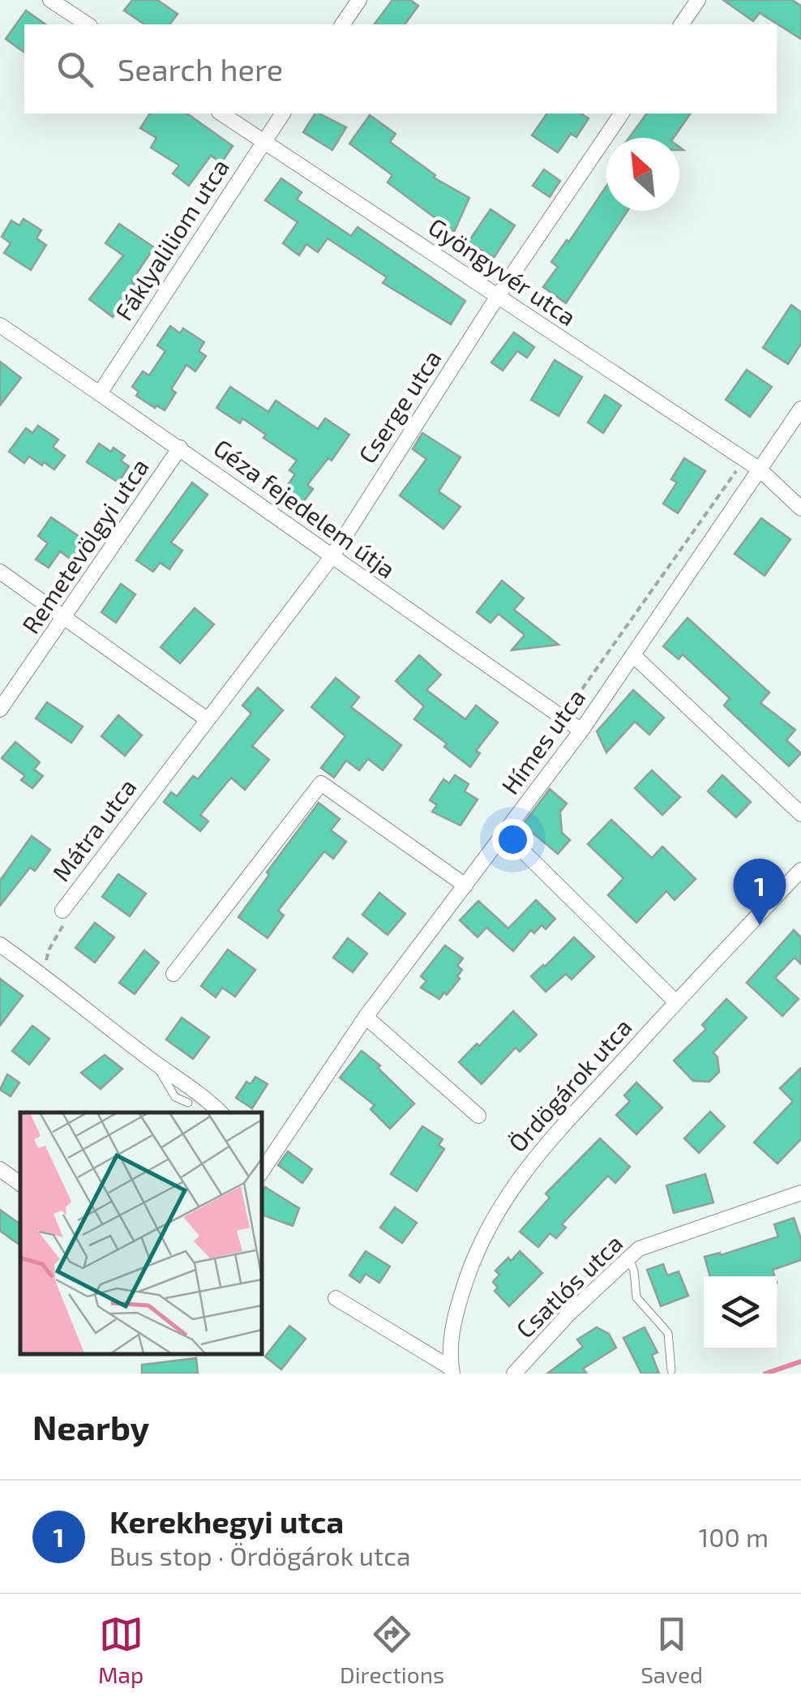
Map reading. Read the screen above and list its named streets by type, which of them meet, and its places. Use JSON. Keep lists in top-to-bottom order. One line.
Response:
{"streets":{"street":["Fáklyaliliom utca","Gyöngyvér utca","Cserge utca","Géza fejedelem útja","Remetevölgyi utca","Hímes utca","Mátra utca","Ördögárok utca","Csatlós utca"]},"crossings":[["Fáklyaliliom utca","Gyöngyvér utca"],["Fáklyaliliom utca","Géza fejedelem útja"],["Gyöngyvér utca","Cserge utca"],["Gyöngyvér utca","Hímes utca"],["Cserge utca","Géza fejedelem útja"],["Cserge utca","Mátra utca"],["Géza fejedelem útja","Remetevölgyi utca"],["Géza fejedelem útja","Hímes utca"]],"north":"top left","page":{"search":"Search here","pins":"1","heading":"Nearby","list":[{"mark":"1","name":"Kerekhegyi utca","note":"Bus stop · Ördögárok utca","value":"100 m"}],"nav":["Map","Directions","Saved"]}}
